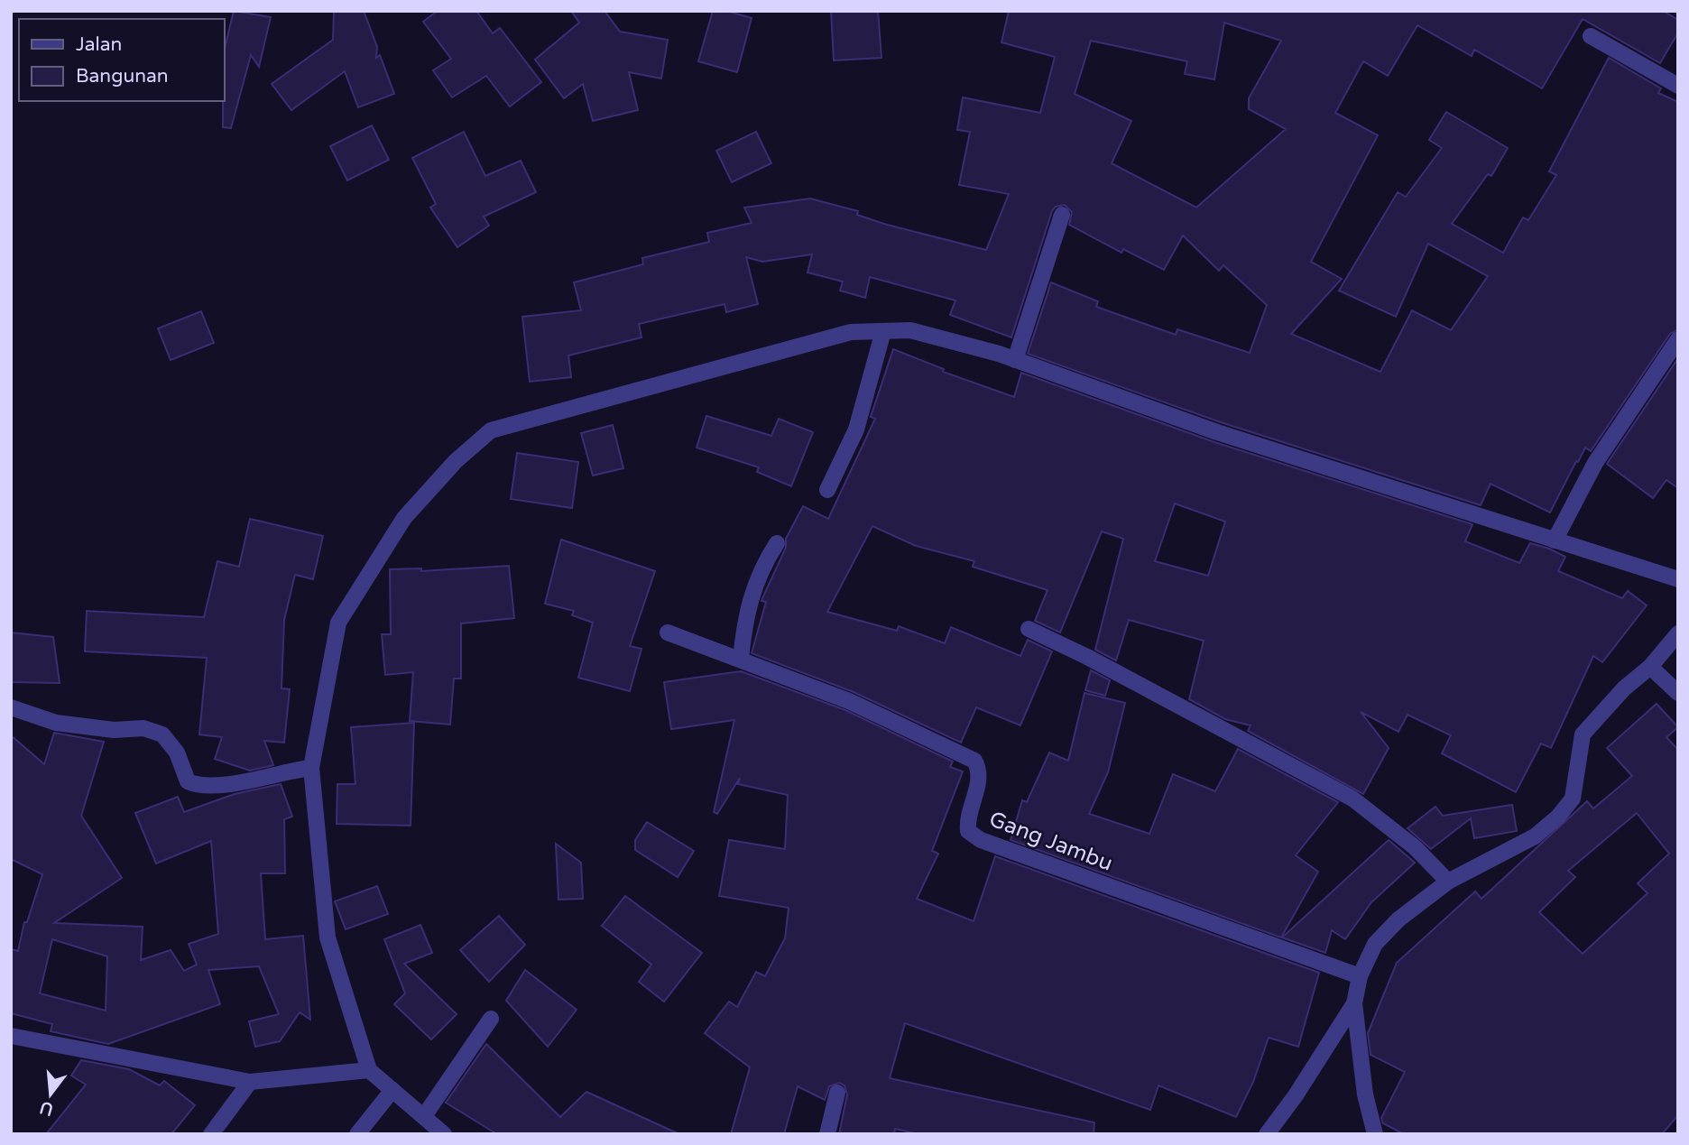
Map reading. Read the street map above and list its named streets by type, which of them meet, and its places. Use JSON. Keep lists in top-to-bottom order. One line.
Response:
{"streets":{"street":["Gang Jambu"]},"legend":["Jalan","Bangunan"],"north":"bottom"}
